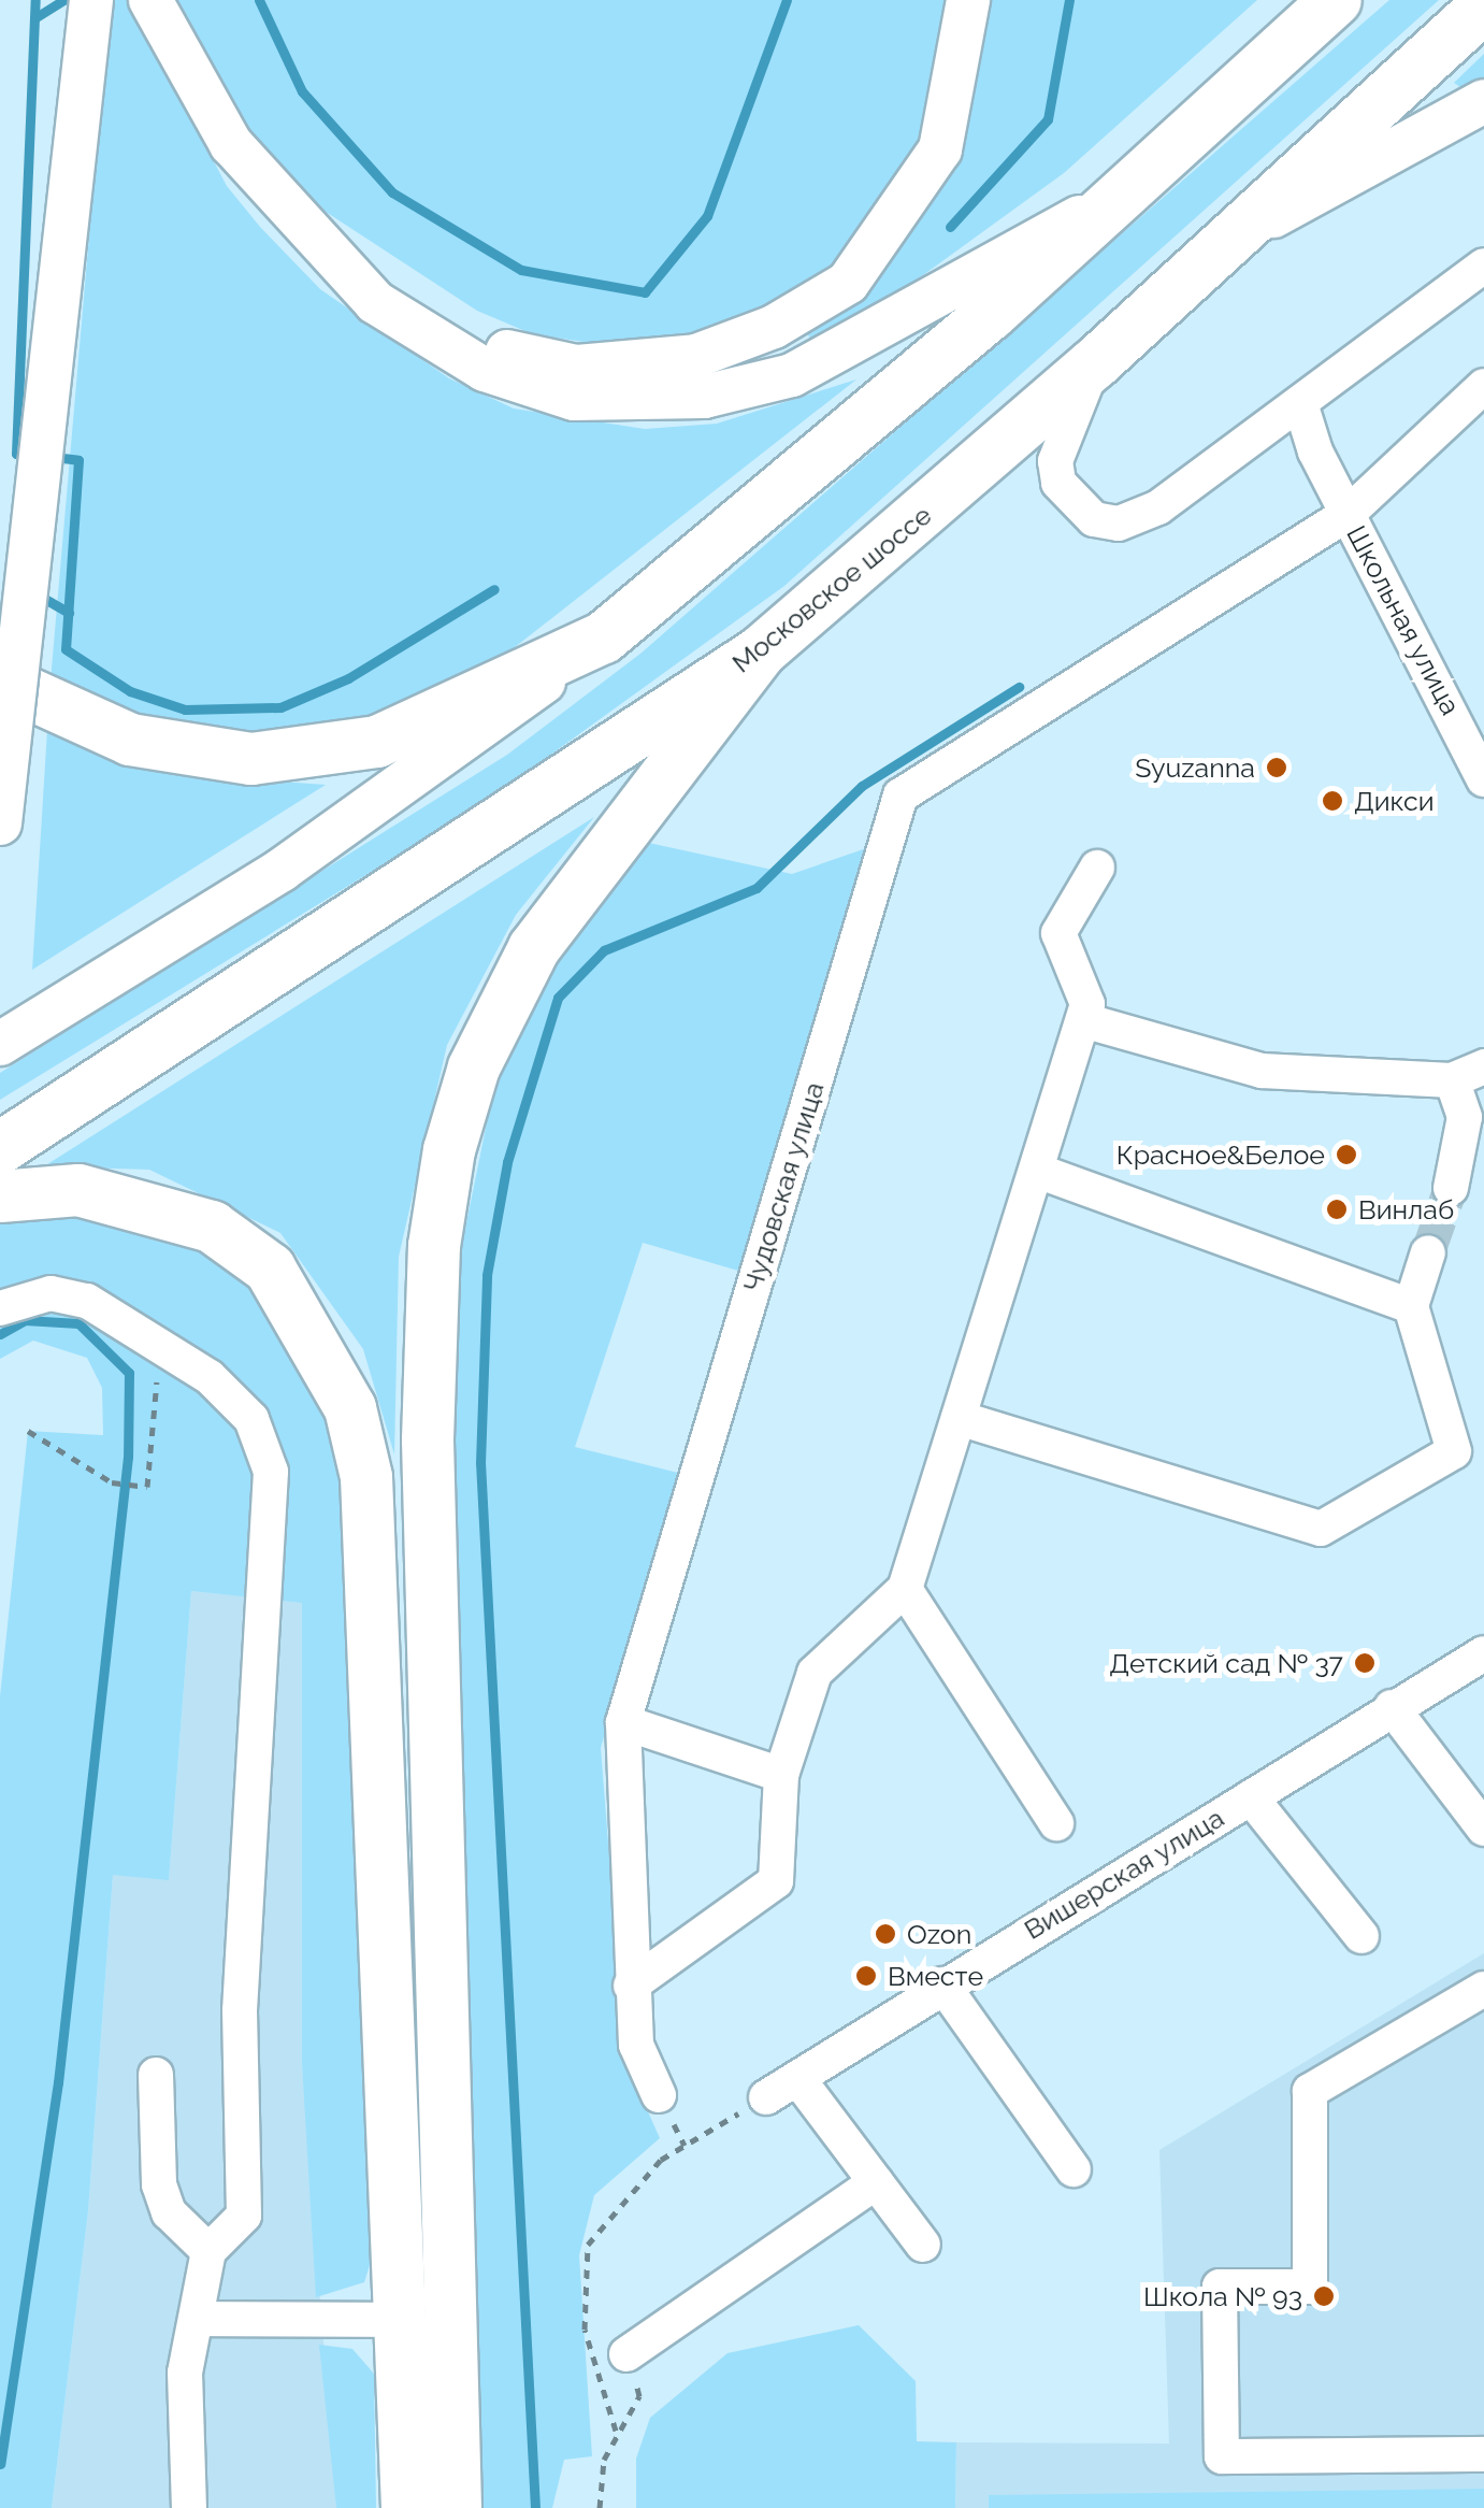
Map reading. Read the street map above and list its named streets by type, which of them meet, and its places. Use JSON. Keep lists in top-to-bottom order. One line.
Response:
{"streets":{"highway":["Московское шоссе"],"street":["Школьная улица","Чудовская улица","Вишерская улица"]},"crossings":[["Школьная улица","Чудовская улица"]],"places":["Syuzanna","Дикси","Красное&Белое","Винлаб","Детский сад № 37","Ozon","Вместе","Школа № 93"]}
